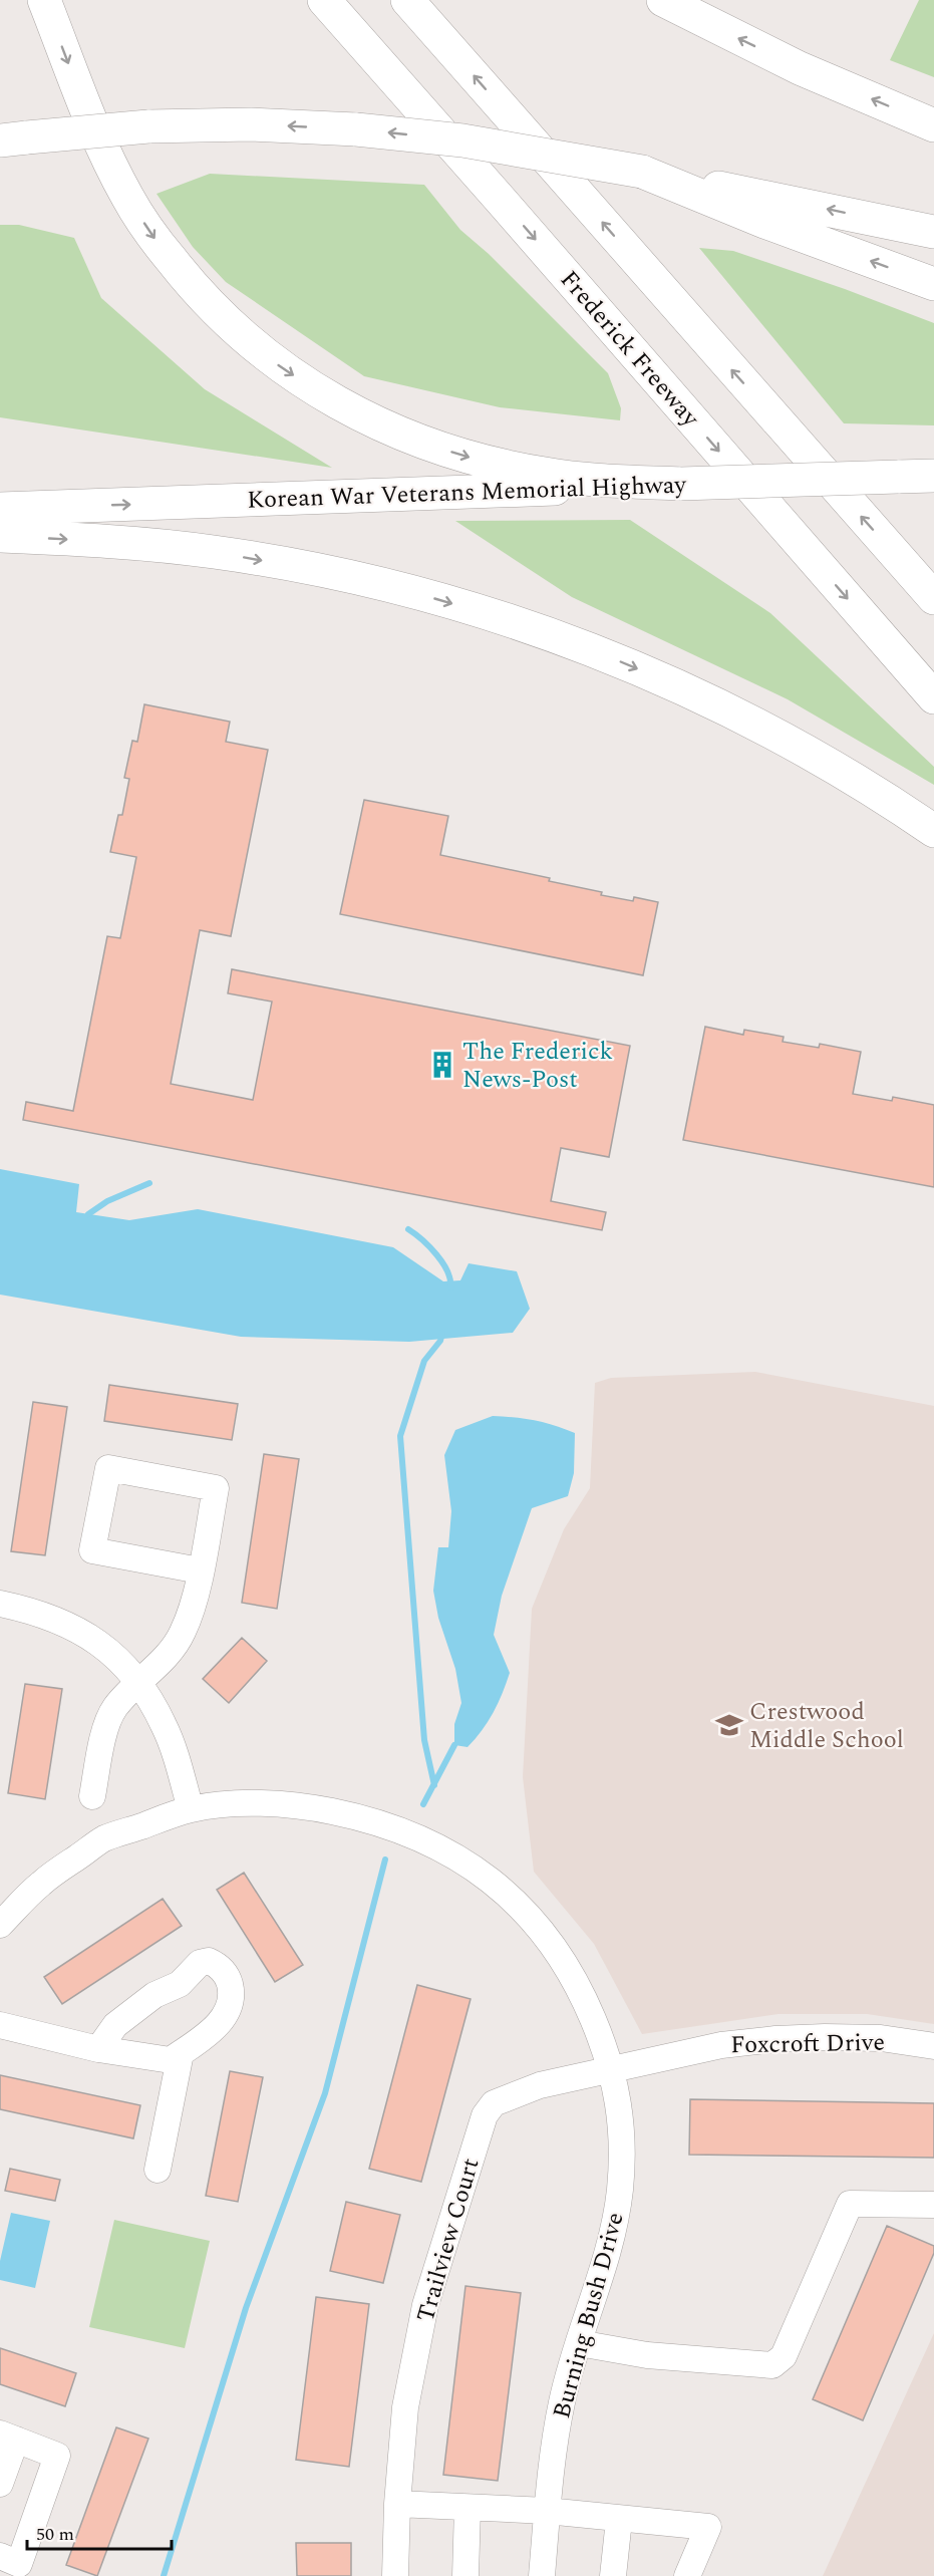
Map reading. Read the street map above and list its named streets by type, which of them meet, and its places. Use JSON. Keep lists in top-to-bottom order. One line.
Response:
{"streets":{"highway":["Frederick Freeway","Korean War Veterans Memorial Highway"],"street":["Foxcroft Drive","Trailview Court","Burning Bush Drive"]},"crossings":[["Foxcroft Drive","Trailview Court"],["Foxcroft Drive","Burning Bush Drive"],["Trailview Court","Burning Bush Drive"]],"places":{"building":["The Frederick News-Post"],"school or university":["Crestwood Middle School"]},"scale_bar":"50 m"}
